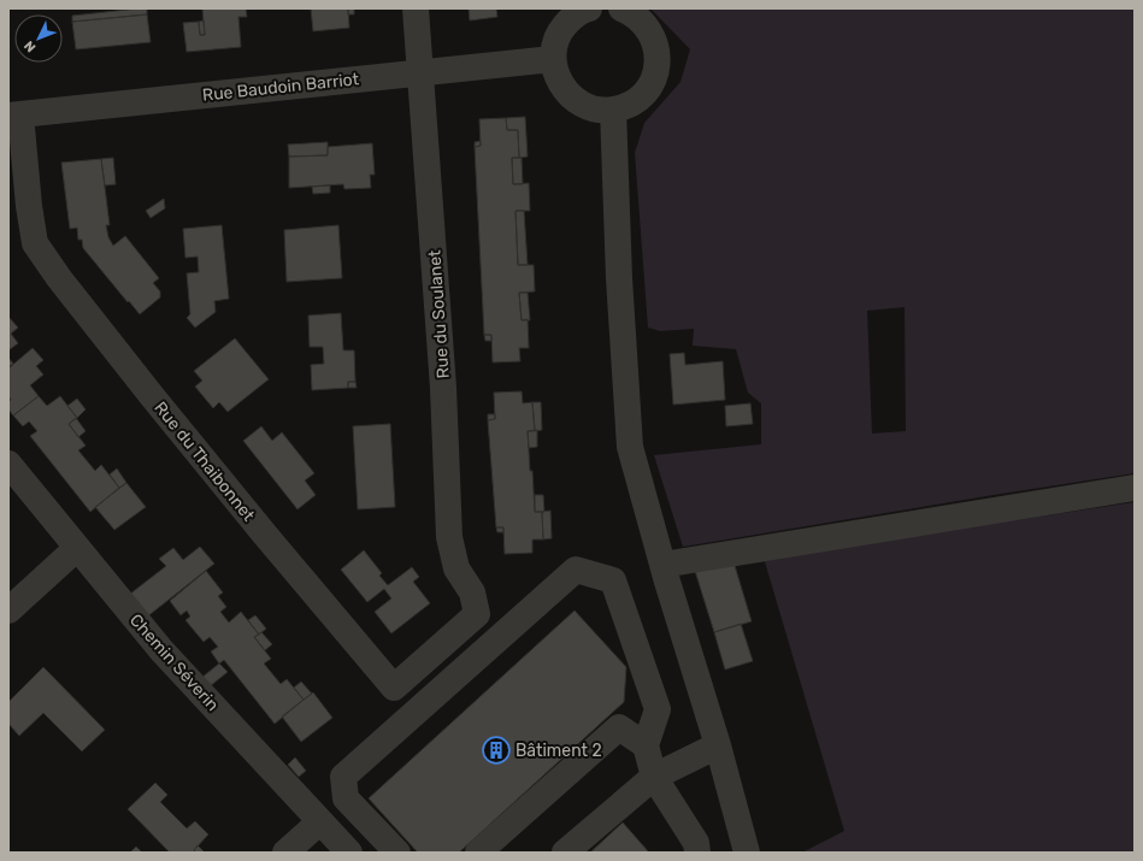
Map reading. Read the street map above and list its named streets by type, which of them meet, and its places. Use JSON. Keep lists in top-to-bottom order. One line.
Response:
{"streets":{"street":["Rue Baudoin Barriot","Rue du Soulanet","Rue du Thaibonnet","Chemin Séverin"]},"crossings":[["Rue Baudoin Barriot","Rue du Soulanet"],["Rue Baudoin Barriot","Rue du Thaibonnet"],["Rue du Soulanet","Rue du Thaibonnet"]],"places":{"building":["Bâtiment 2"]},"north":"bottom left"}
